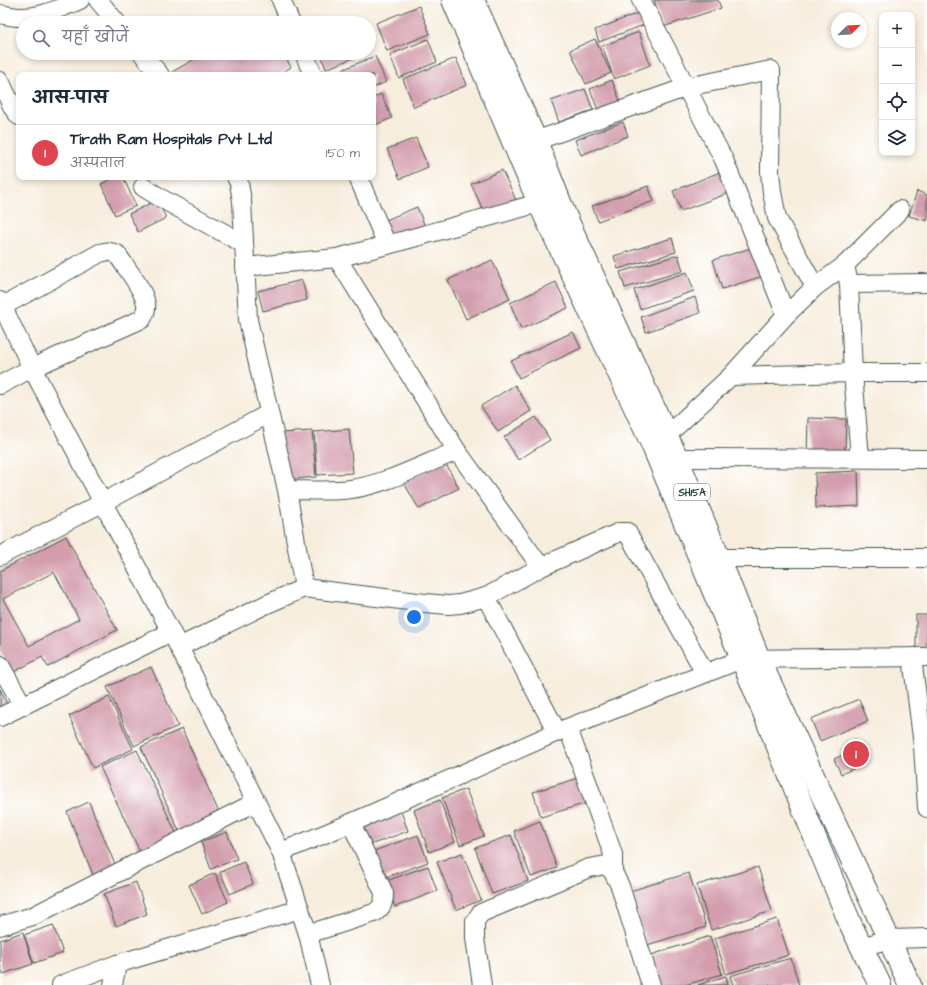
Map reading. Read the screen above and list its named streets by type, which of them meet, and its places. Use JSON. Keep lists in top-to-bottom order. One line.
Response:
{"streets":{"main road":["SH15A"]},"north":"top right","page":{"map_buttons":["+","−"],"search":"यहाँ खोजें","heading":"आस-पास","list":[{"mark":"1","name":"Tirath Ram Hospitals Pvt Ltd","note":"अस्पताल","value":"150 m"}],"pins":"1"}}
